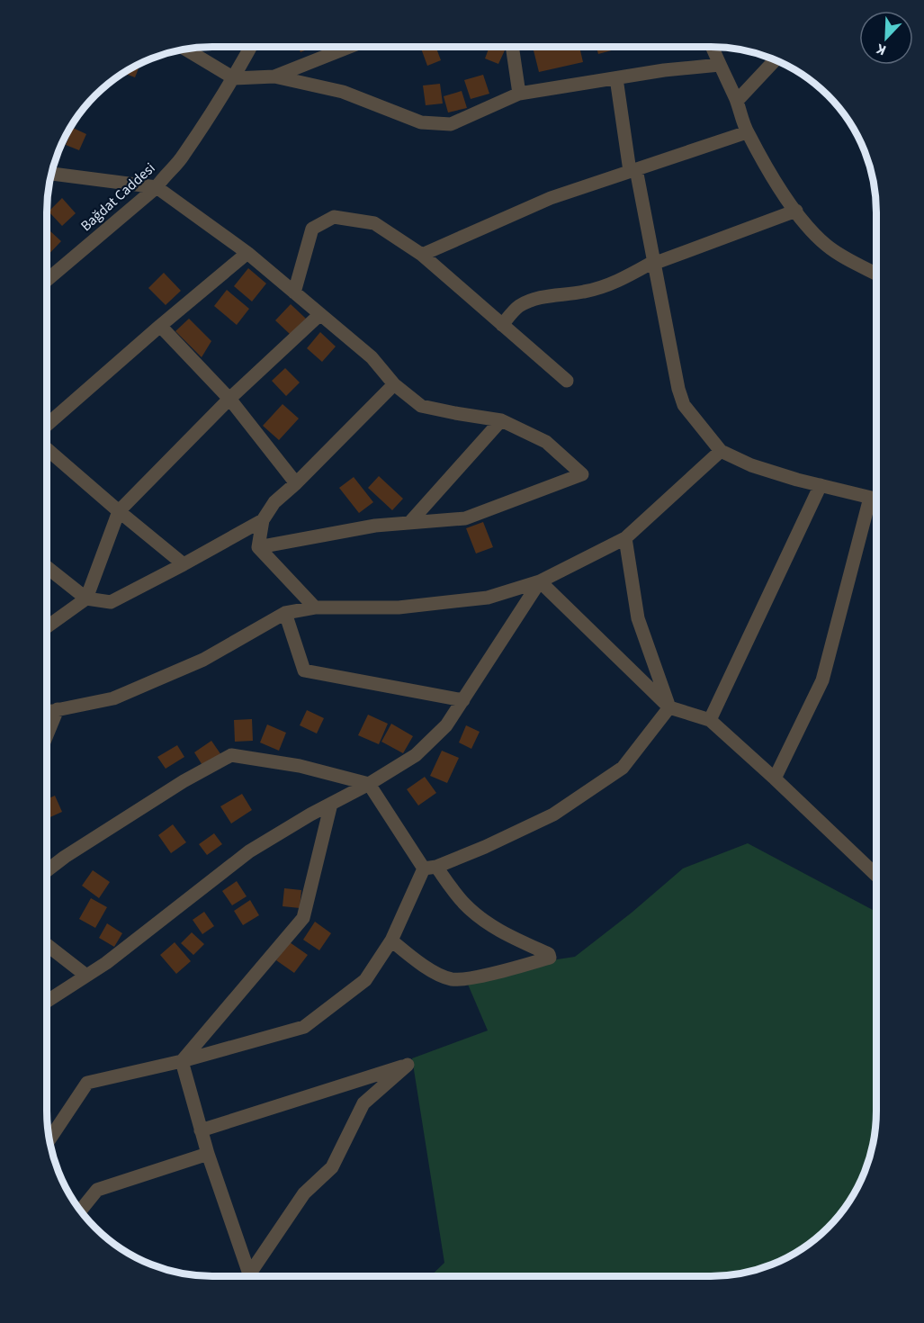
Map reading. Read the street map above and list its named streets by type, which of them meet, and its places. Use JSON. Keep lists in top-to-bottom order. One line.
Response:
{"streets":{"street":["Bağdat Caddesi"]},"north":"bottom left"}
